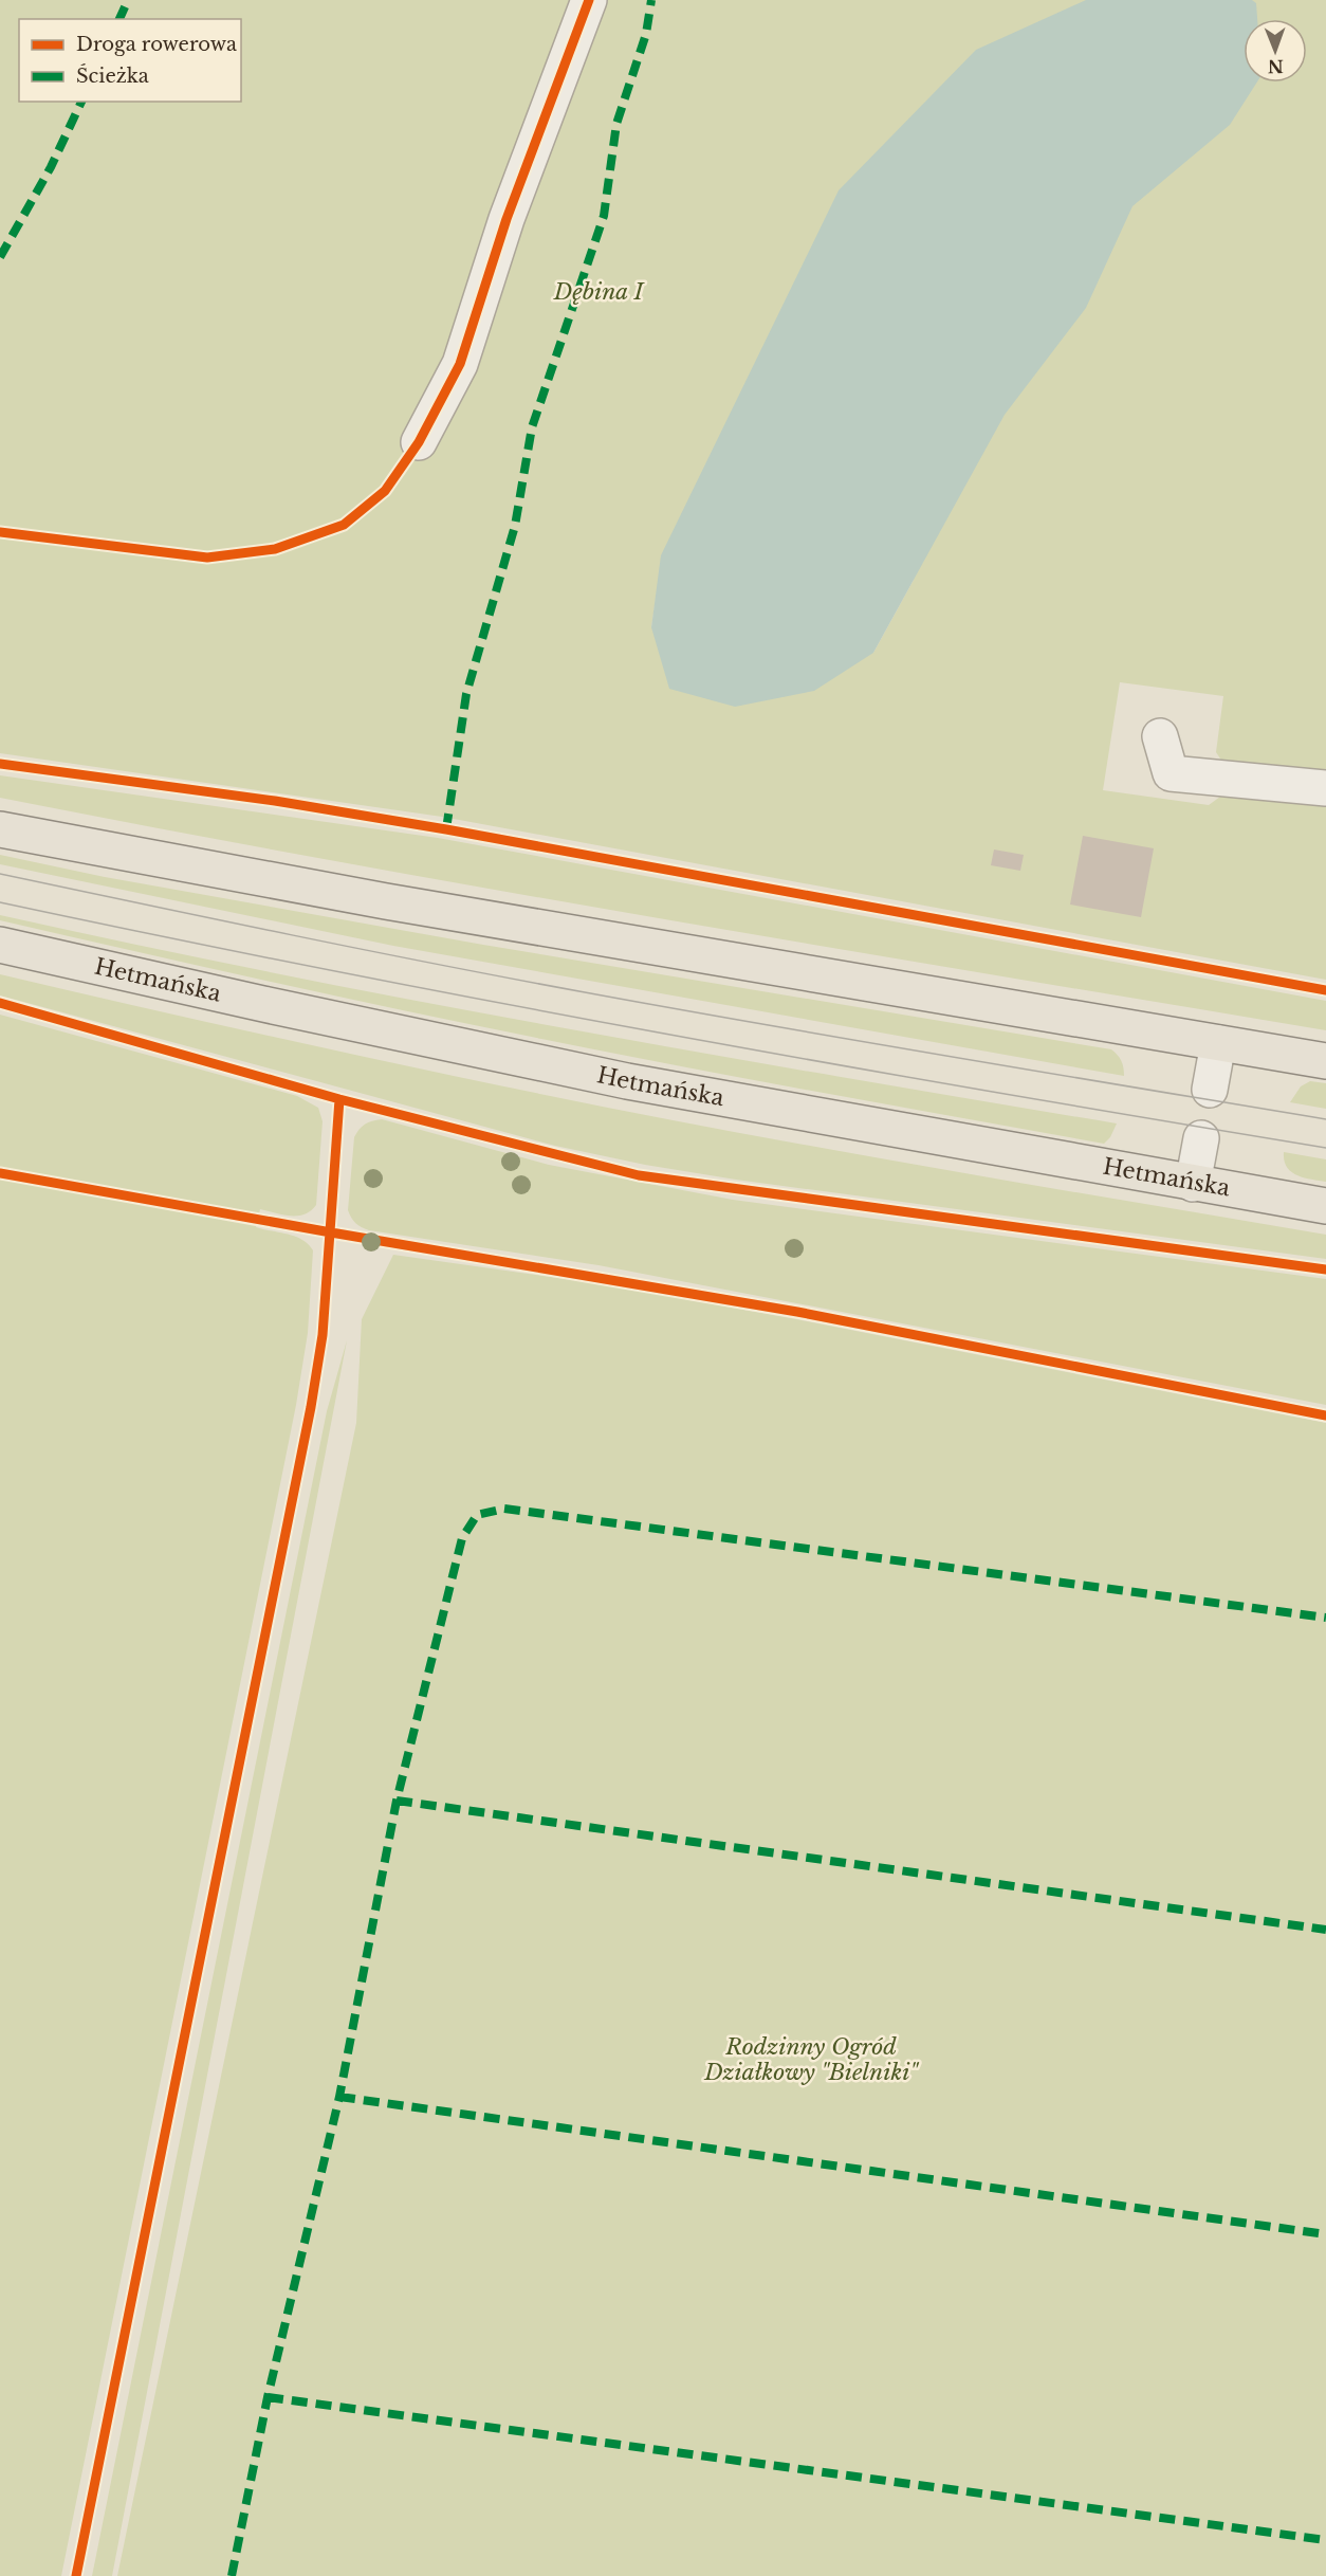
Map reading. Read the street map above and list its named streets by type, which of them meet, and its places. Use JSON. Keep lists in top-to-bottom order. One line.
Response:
{"streets":{"main road":["Hetmańska"]},"parks":["Dębina I","Rodzinny Ogród Działkowy \"Bielniki\""],"legend":["Droga rowerowa","Ścieżka"],"north":"bottom"}
